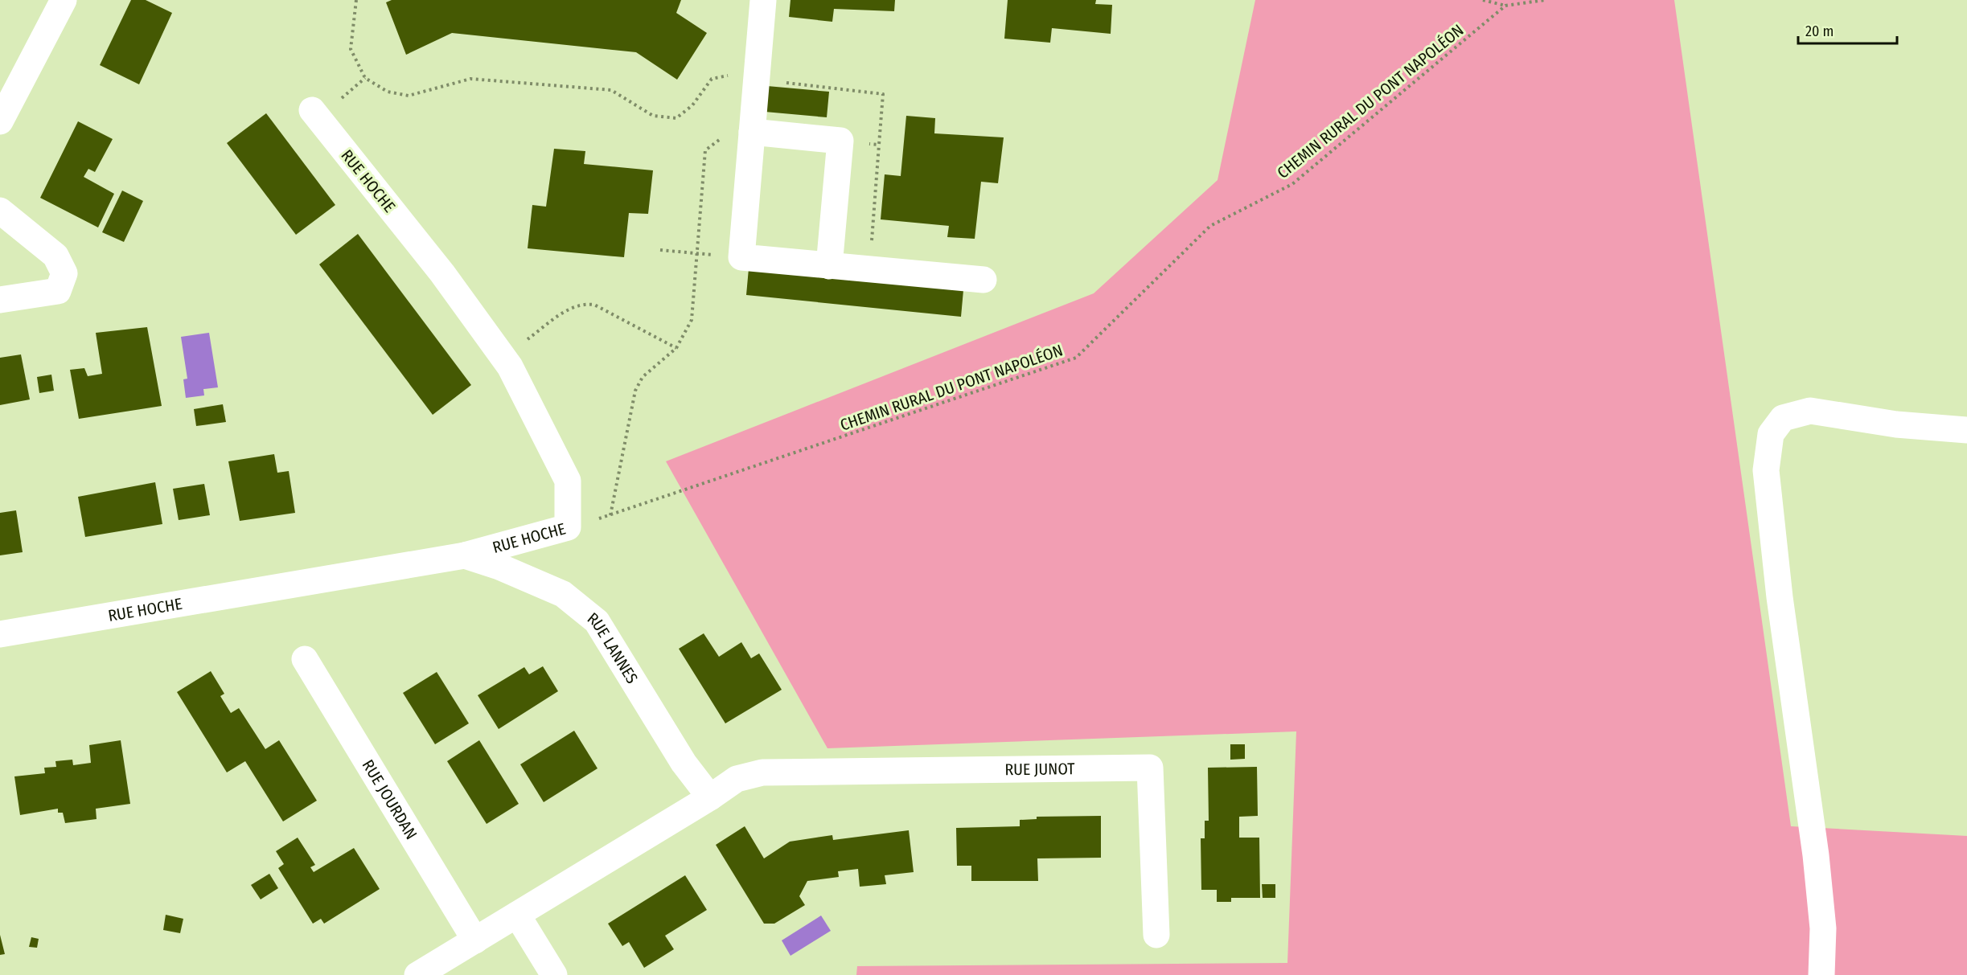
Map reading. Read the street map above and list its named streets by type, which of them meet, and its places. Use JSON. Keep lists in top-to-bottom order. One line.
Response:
{"streets":{"street":["RUE HOCHE","RUE LANNES","RUE JUNOT","RUE JOURDAN"],"path":["CHEMIN RURAL DU PONT NAPOLÉON"]},"crossings":[["CHEMIN RURAL DU PONT NAPOLÉON","RUE HOCHE"],["RUE HOCHE","RUE LANNES"],["RUE LANNES","RUE JUNOT"]],"scale_bar":"20 m"}
